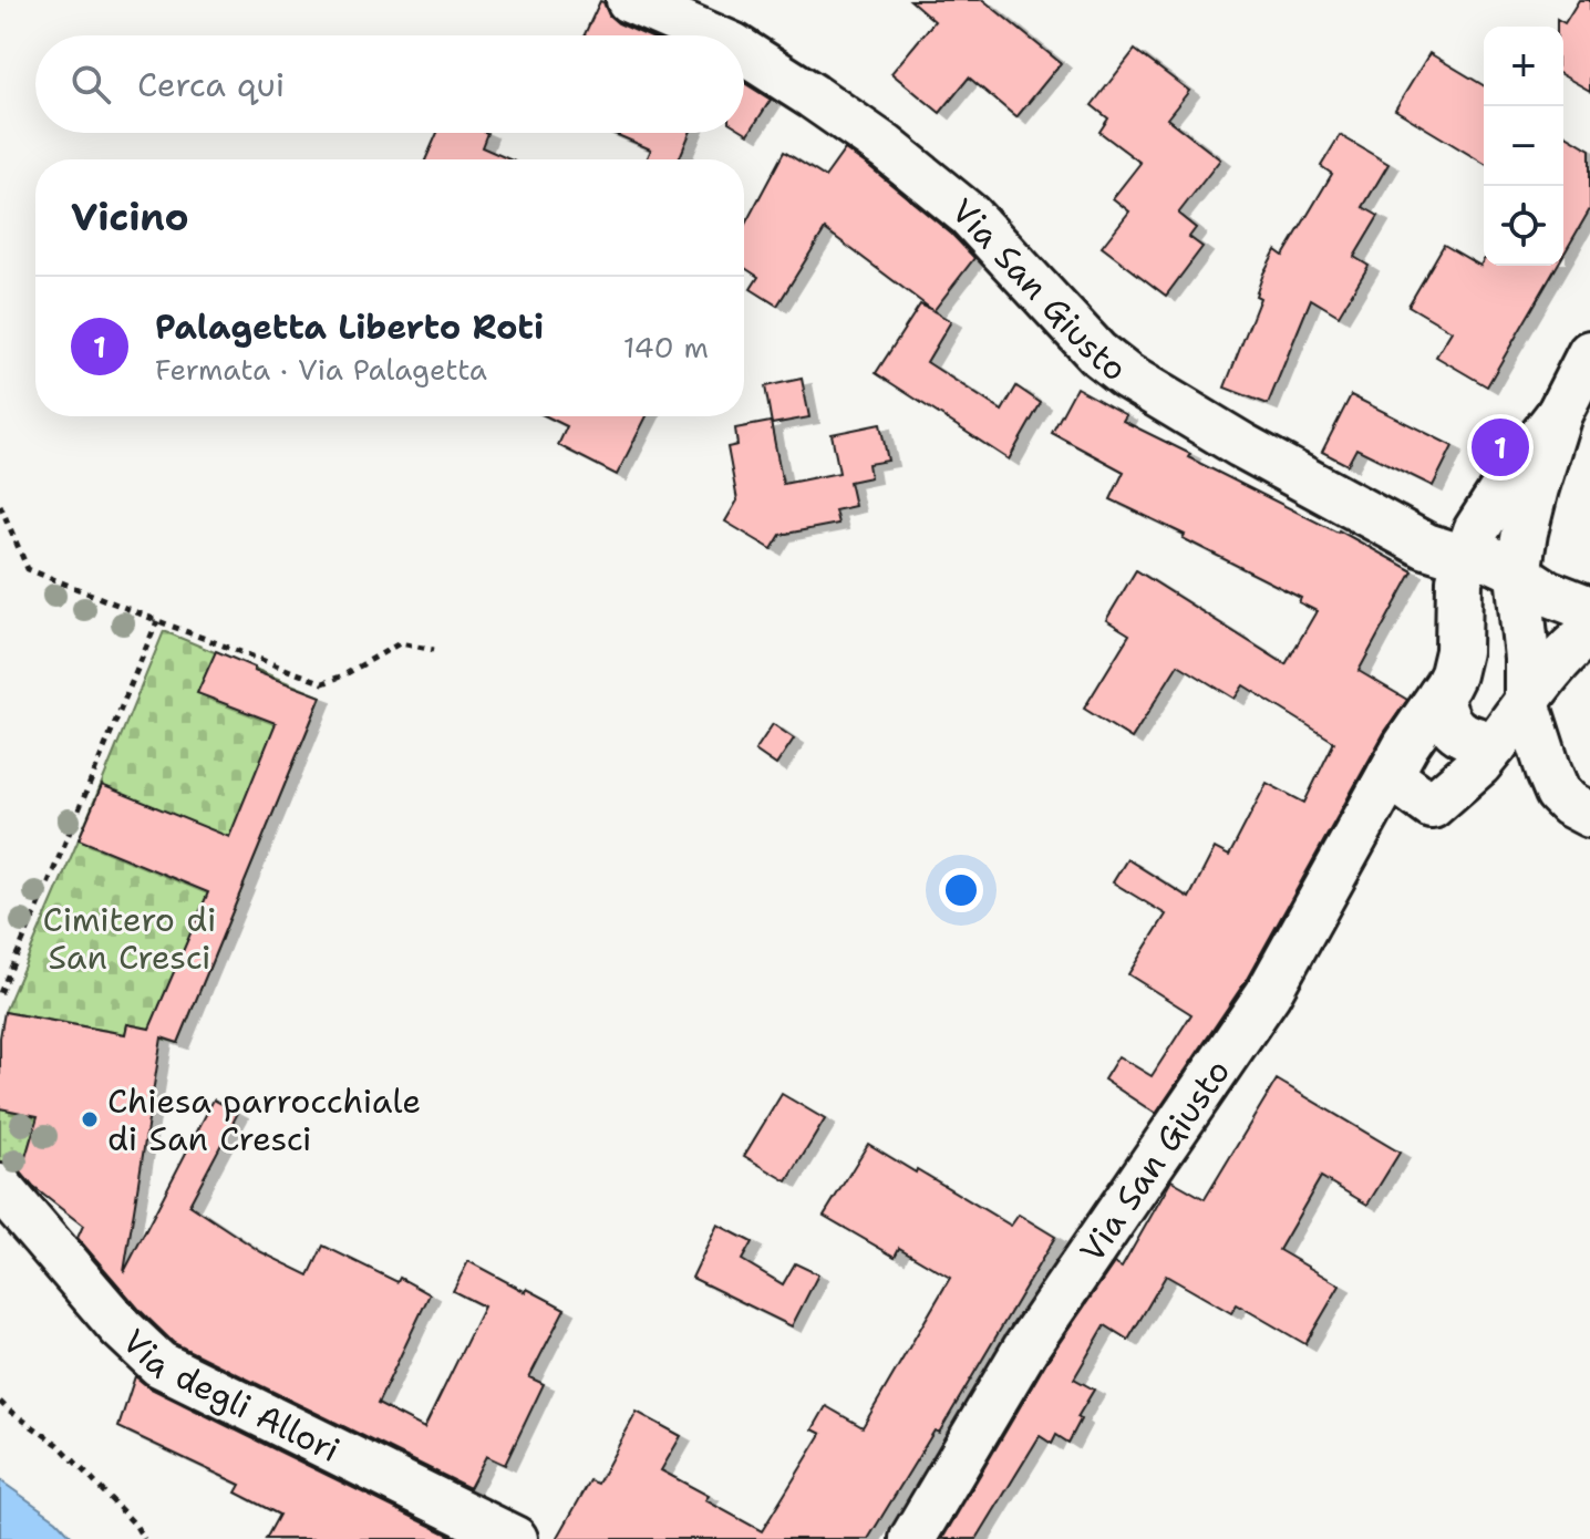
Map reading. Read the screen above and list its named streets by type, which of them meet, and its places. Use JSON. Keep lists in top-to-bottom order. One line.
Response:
{"streets":{"street":["Via San Giusto","Via degli Allori"]},"parks":["Cimitero di San Cresci"],"places":["Chiesa parrocchiale di San Cresci"],"page":{"map_buttons":["+","−"],"search":"Cerca qui","heading":"Vicino","list":[{"mark":"1","name":"Palagetta Liberto Roti","note":"Fermata · Via Palagetta","value":"140 m"}],"pins":"1"}}
